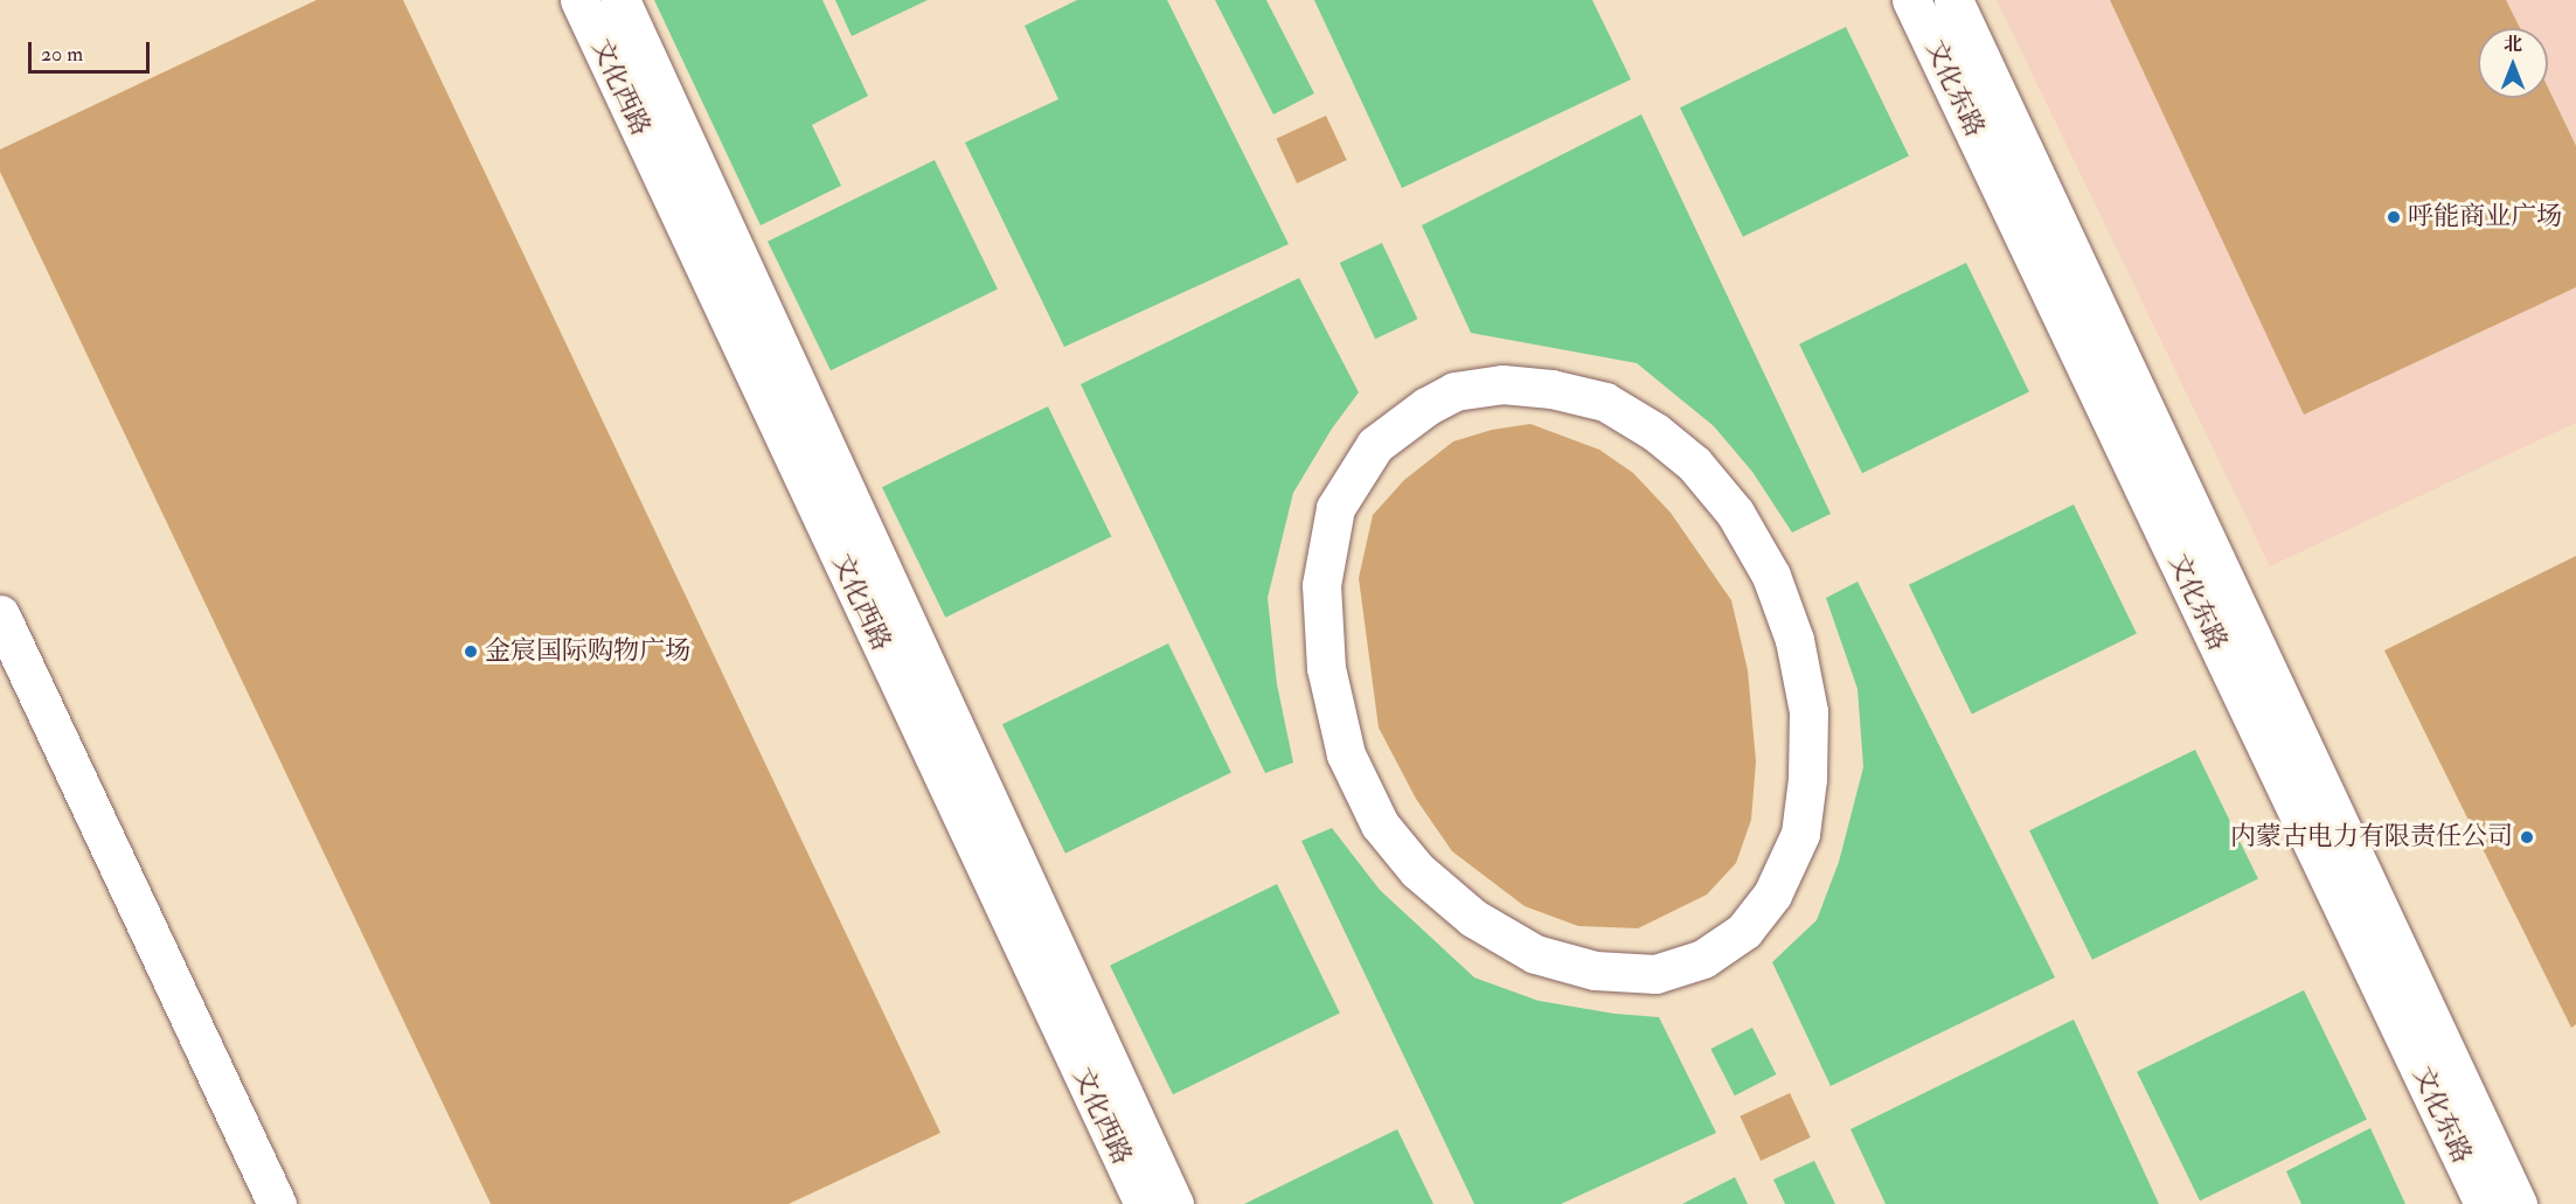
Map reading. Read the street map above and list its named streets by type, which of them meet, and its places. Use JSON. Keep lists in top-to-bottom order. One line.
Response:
{"streets":{"street":["文化西路","文化东路"]},"places":["呼能商业广场","金宸国际购物广场","内蒙古电力有限责任公司"],"scale_bar":"20 m","north":"top"}
